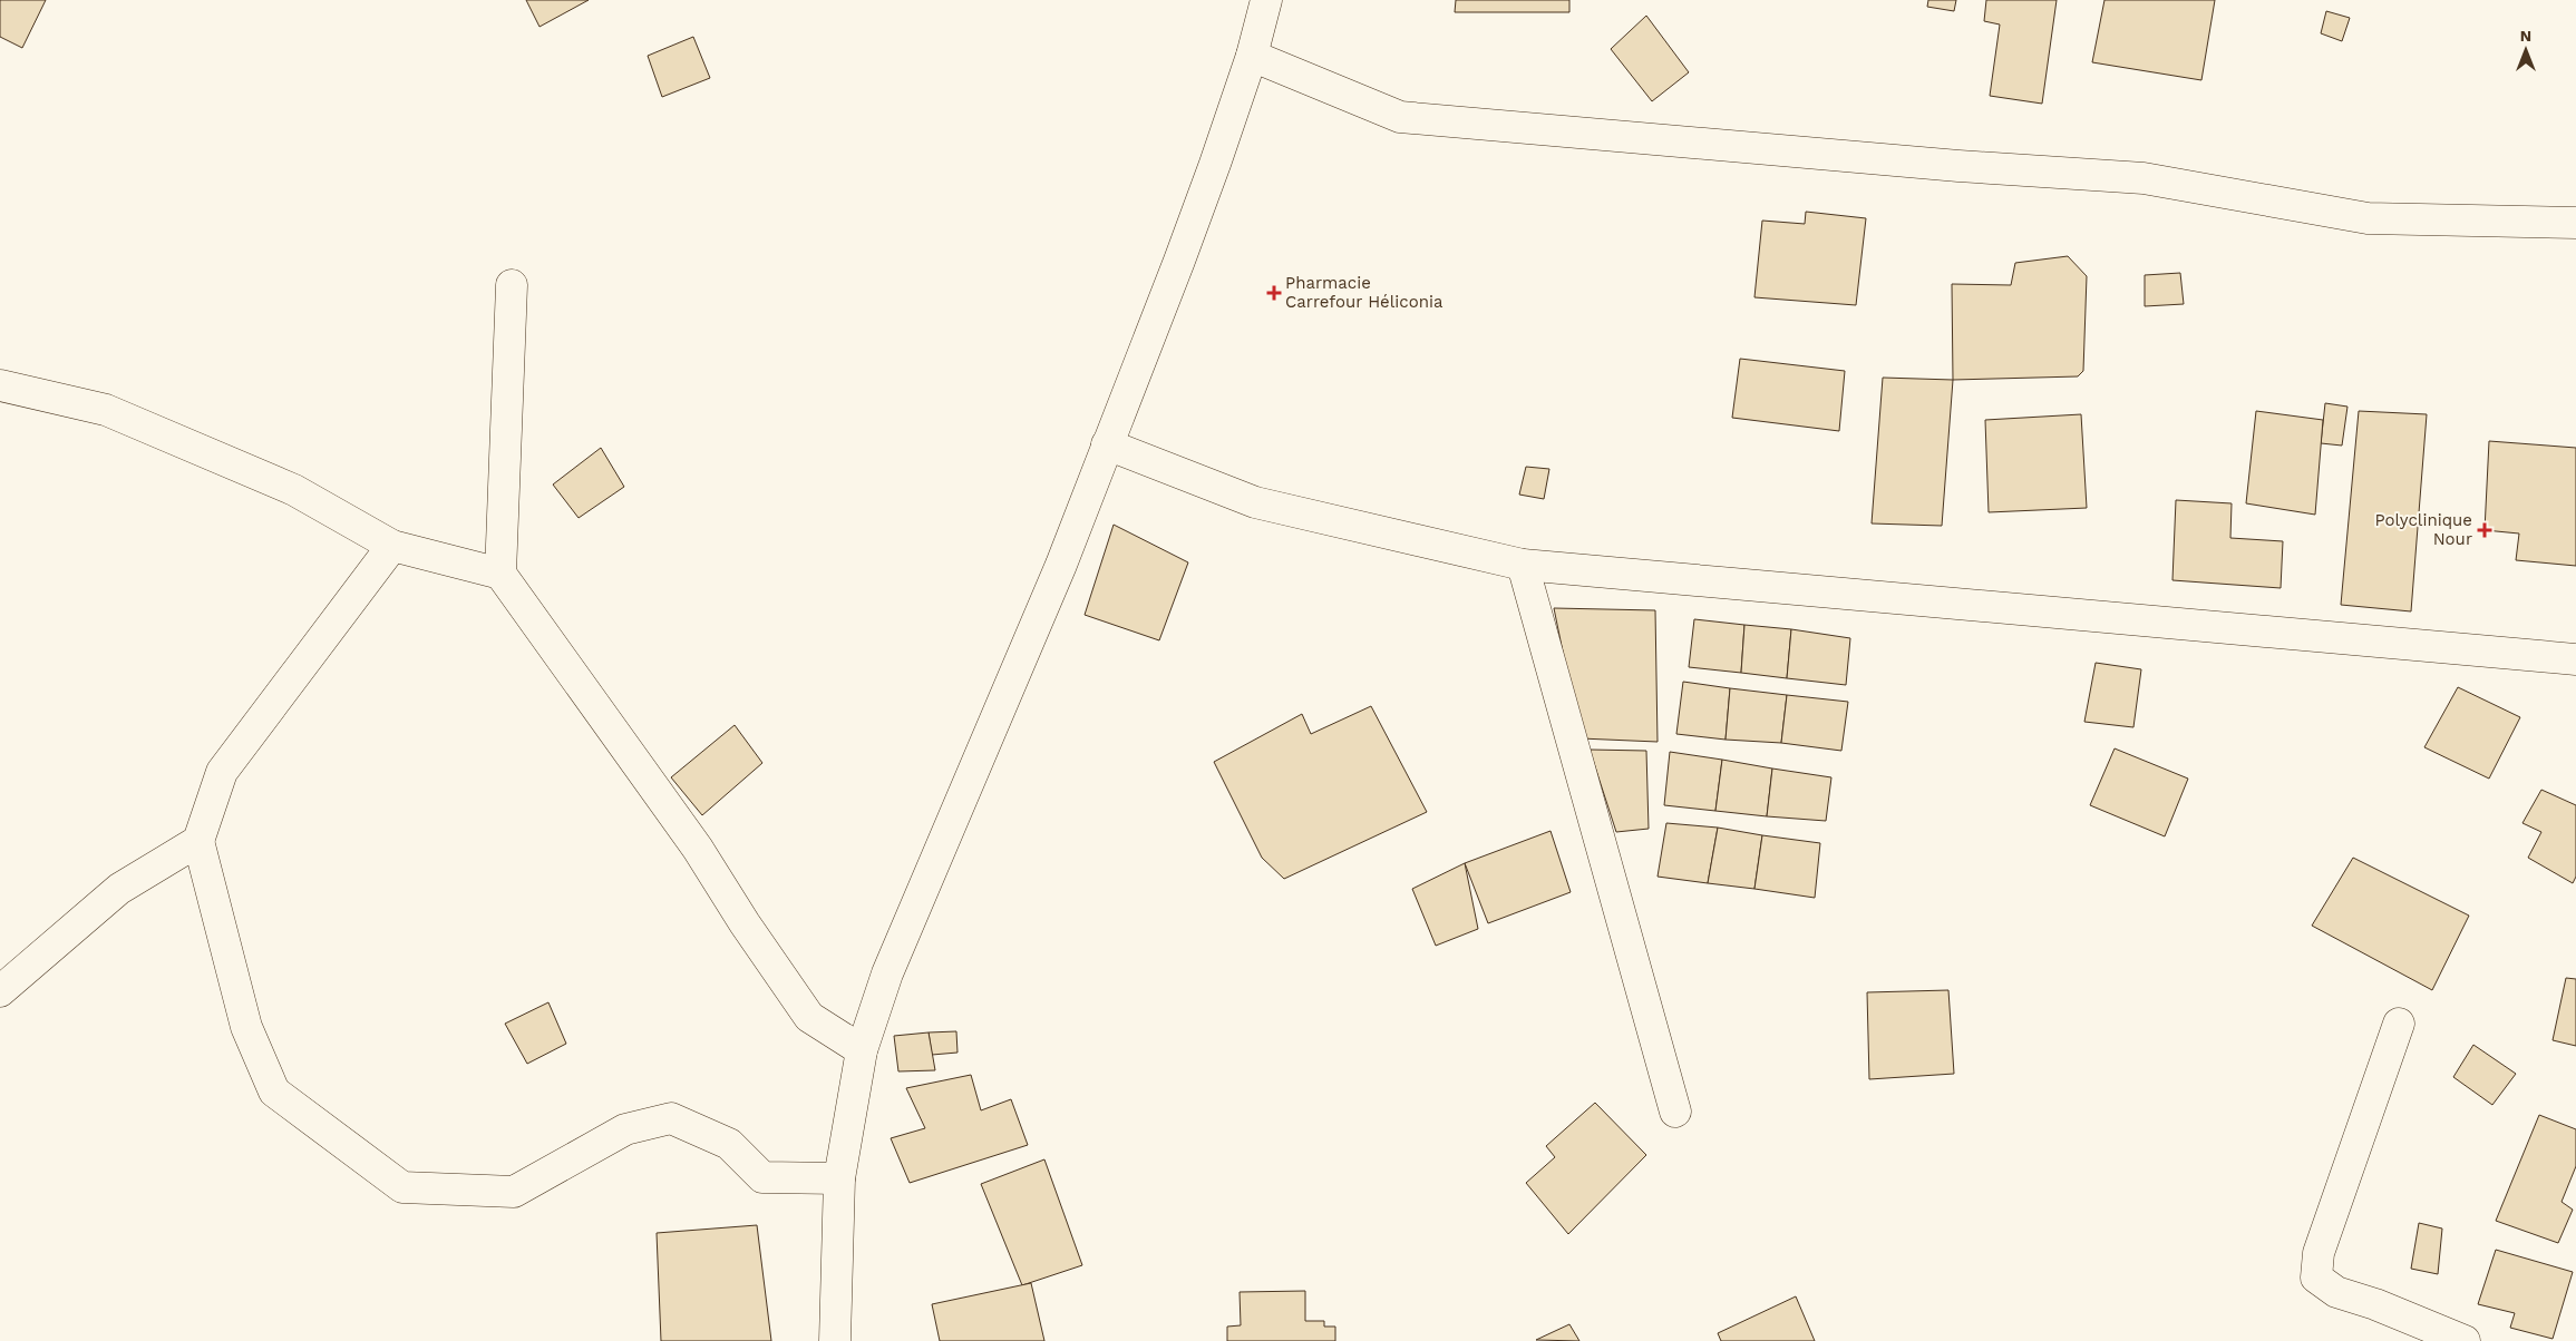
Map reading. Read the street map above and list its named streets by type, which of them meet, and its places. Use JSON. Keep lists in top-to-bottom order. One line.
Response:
{"places":{"health":["Pharmacie Carrefour Héliconia","Polyclinique Nour"]},"north":"top"}
